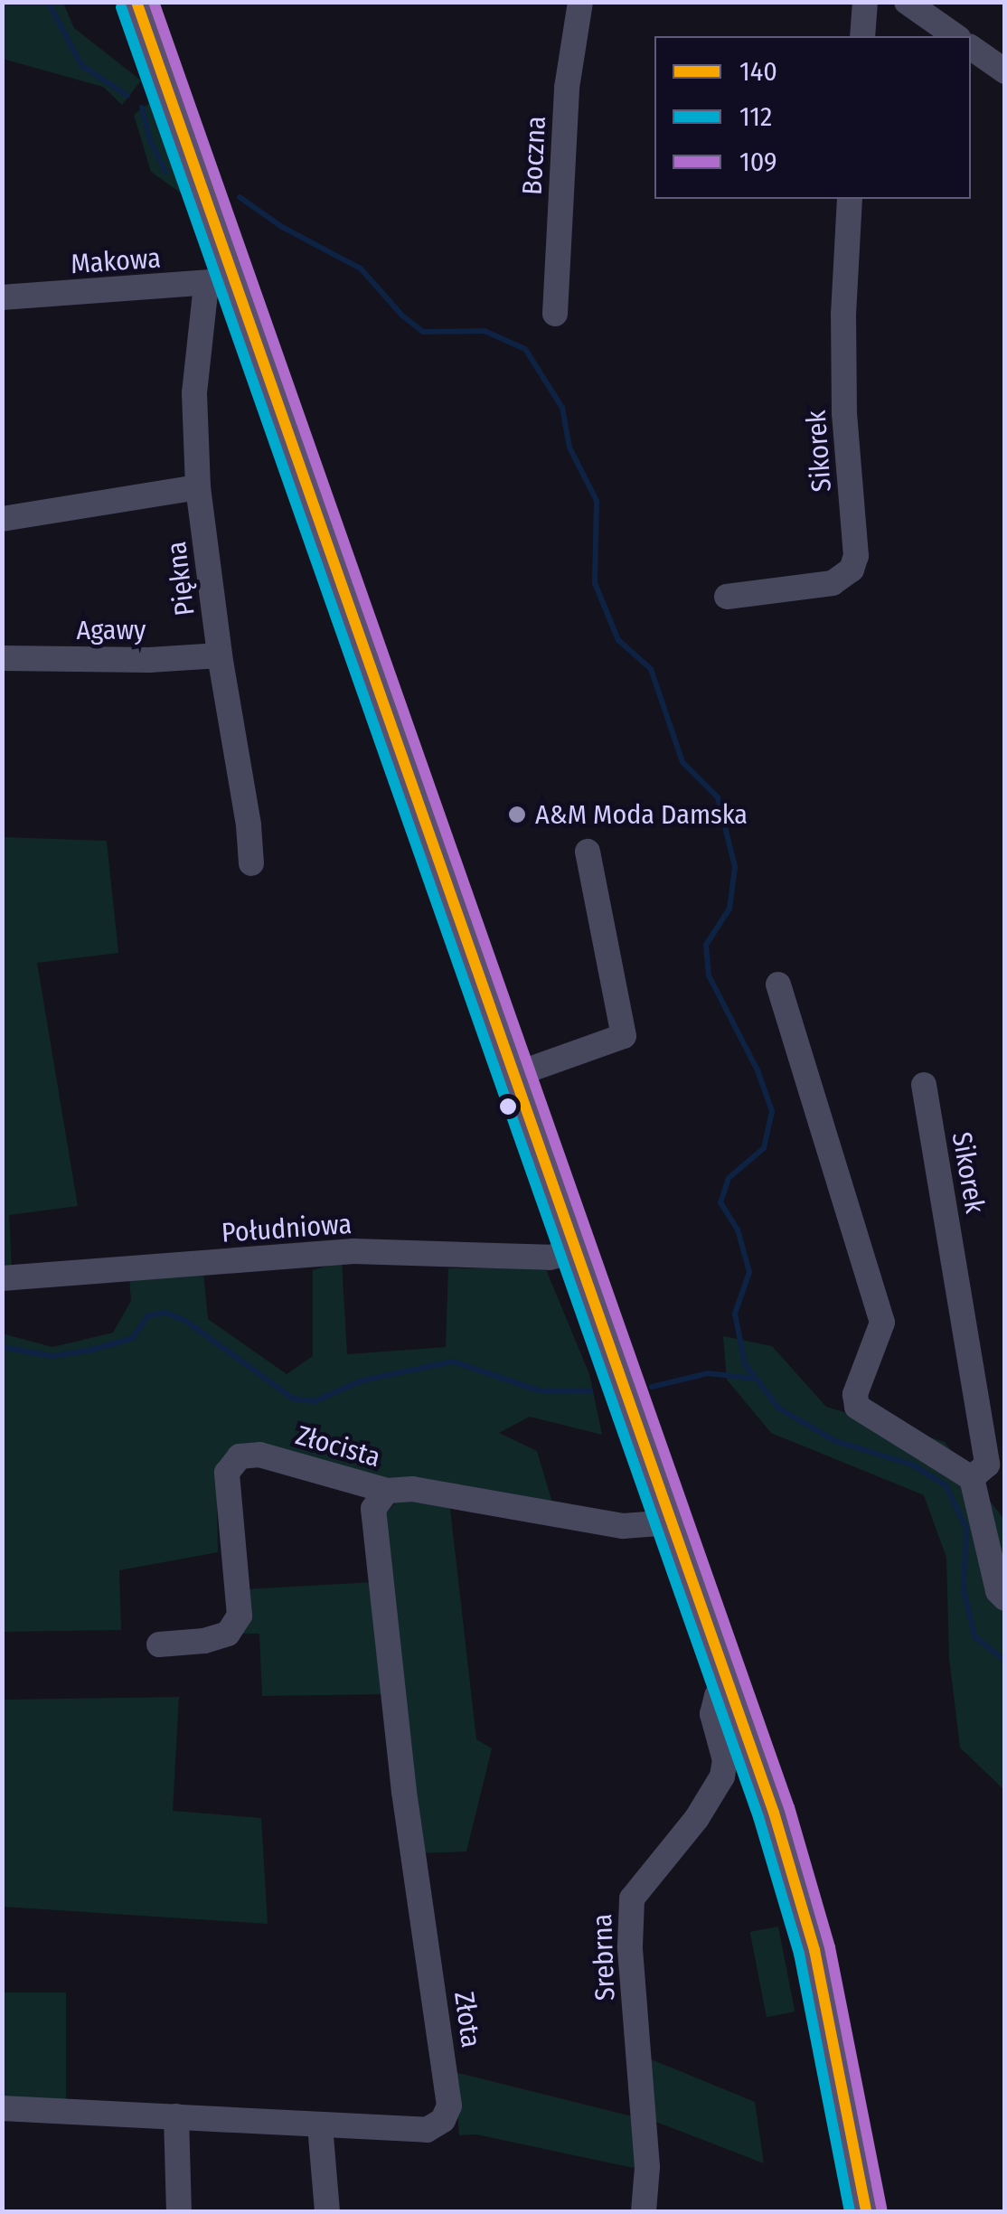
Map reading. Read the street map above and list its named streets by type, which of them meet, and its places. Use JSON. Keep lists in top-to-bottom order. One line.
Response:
{"streets":{"street":["Boczna","Makowa","Sikorek","Piękna","Agawy","Południowa","Złocista","Srebrna","Złota"]},"crossings":[["Makowa","Piękna"],["Piękna","Agawy"],["Złocista","Złota"]],"places":["A&M Moda Damska"],"lines":["transit line 140","transit line 109","transit line 112"],"legend":["140","112","109"]}
